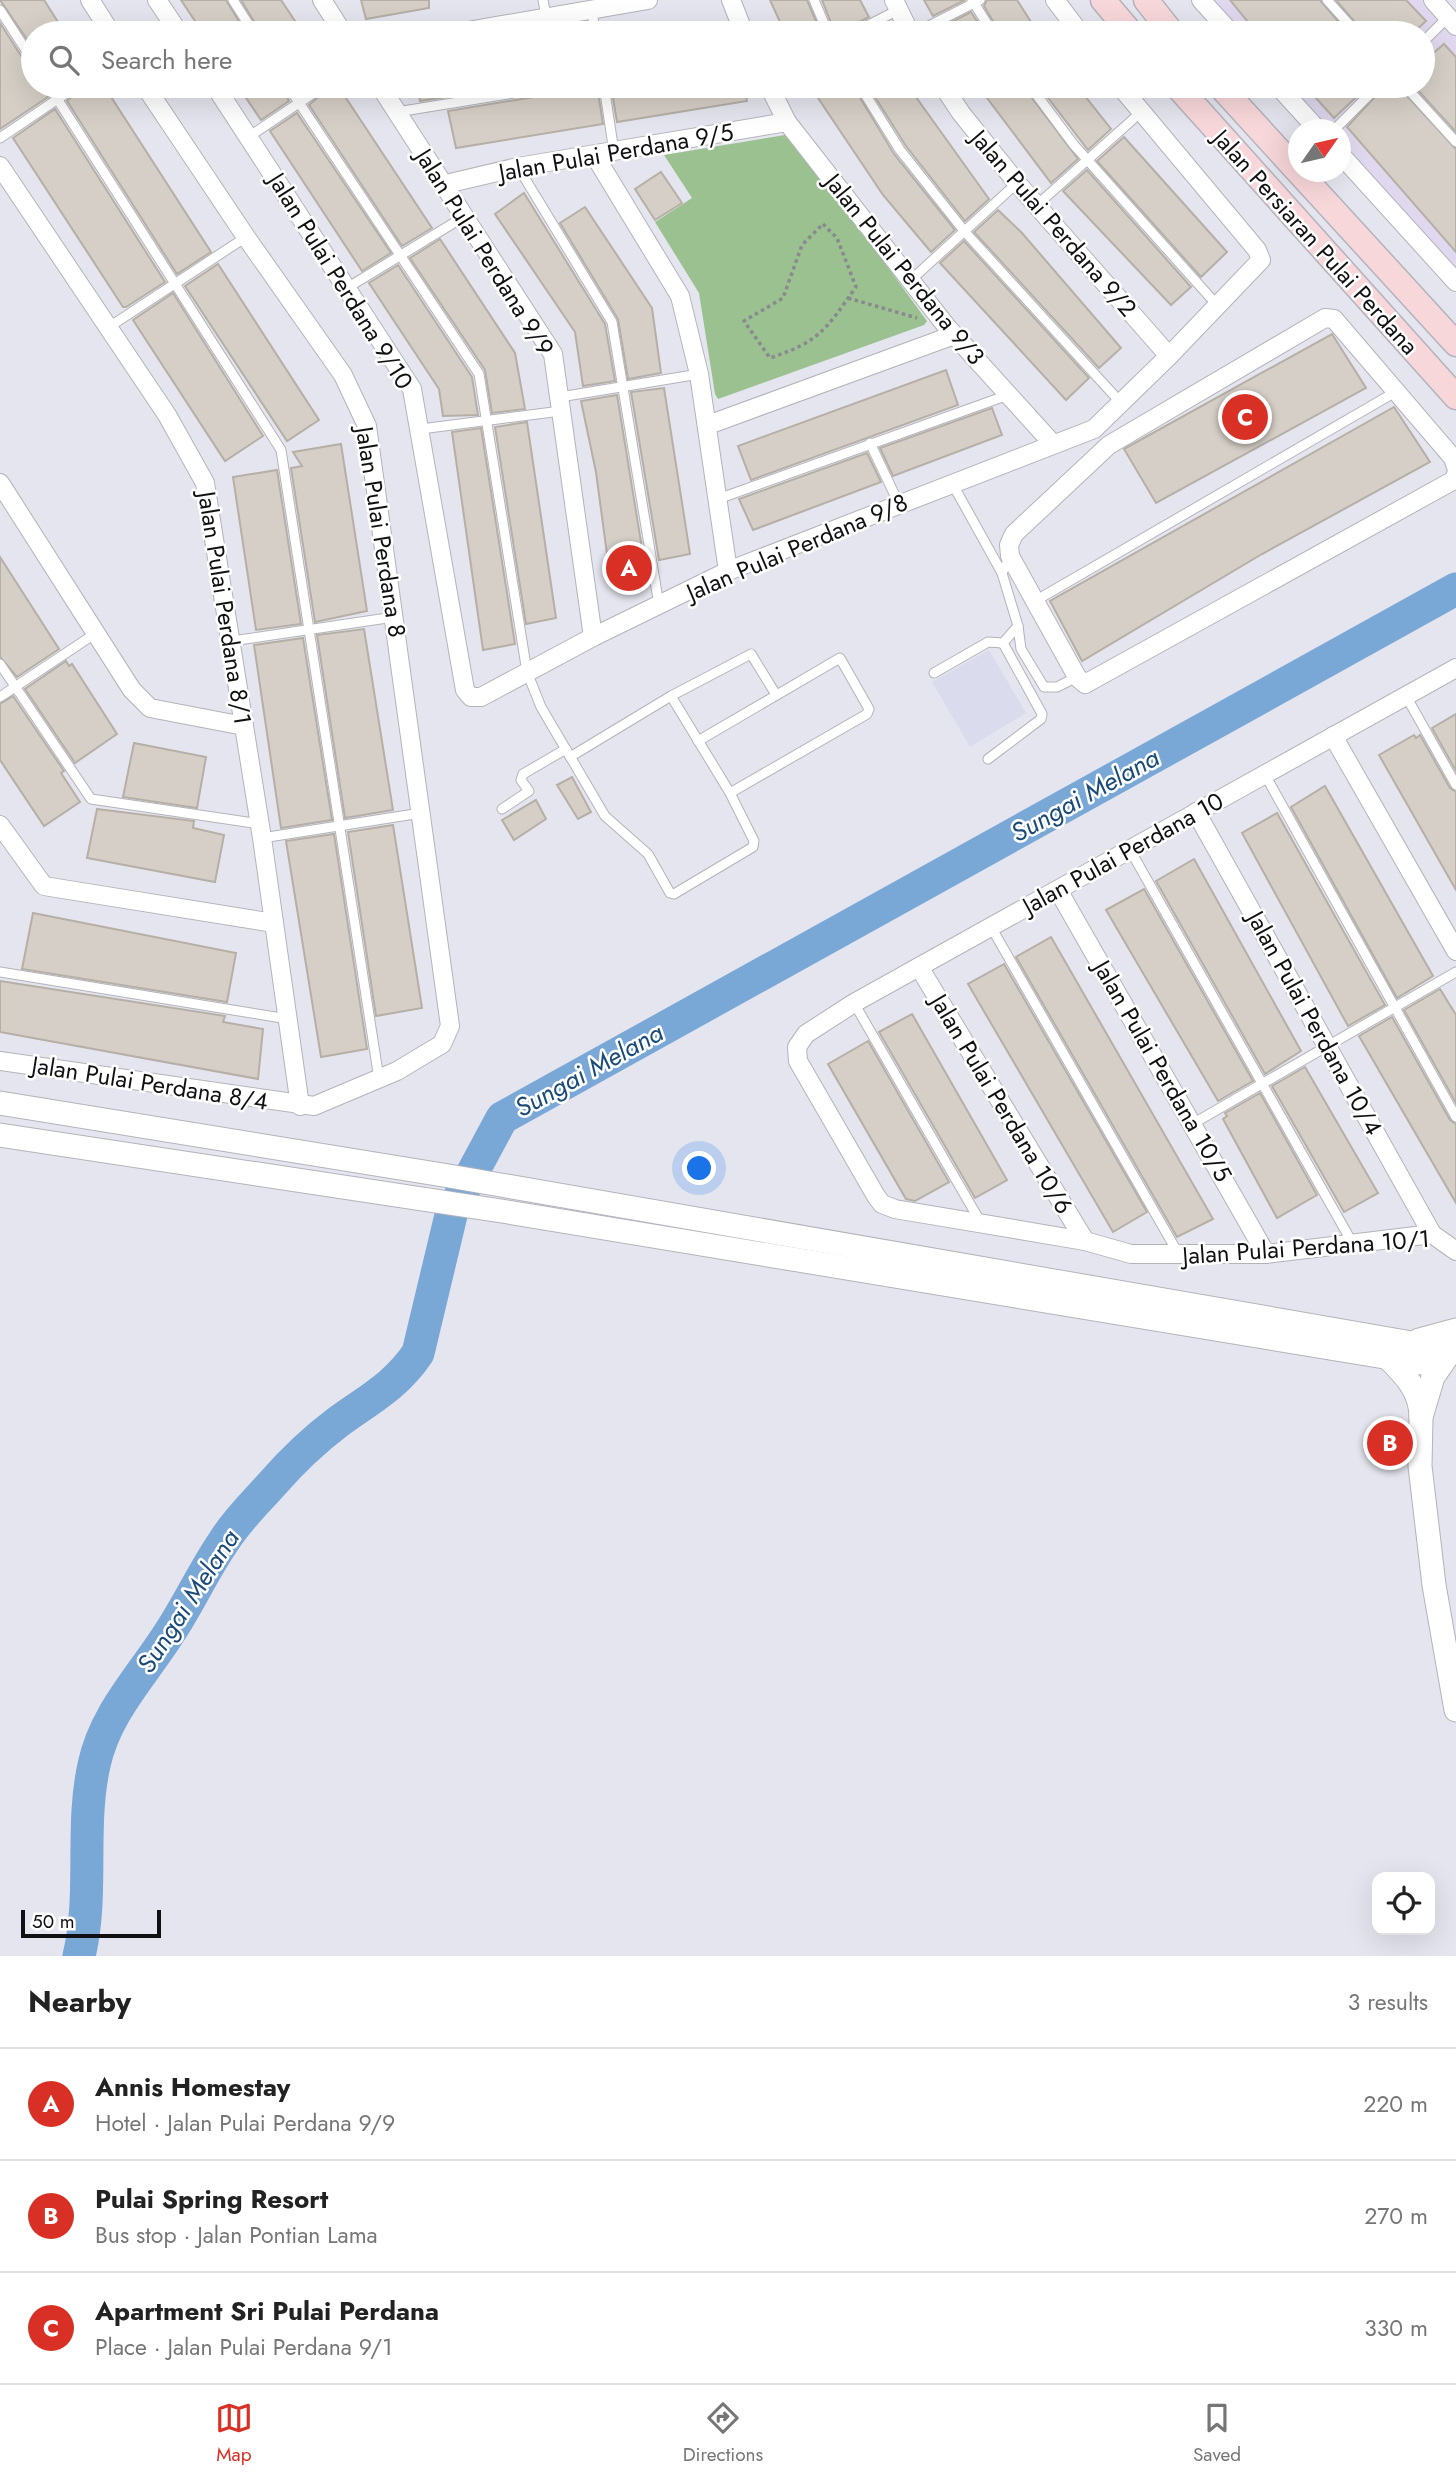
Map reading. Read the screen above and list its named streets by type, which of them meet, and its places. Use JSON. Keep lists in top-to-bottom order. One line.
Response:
{"streets":{"main road":["Jalan Persiaran Pulai Perdana"],"street":["Jalan Pulai Perdana 9/5","Jalan Pulai Perdana 9/2","Jalan Pulai Perdana 9/9","Jalan Pulai Perdana 9/3","Jalan Pulai Perdana 9/10","Jalan Pulai Perdana 8","Jalan Pulai Perdana 9/8","Jalan Pulai Perdana 8/1","Jalan Pulai Perdana 10","Jalan Pulai Perdana 10/4","Jalan Pulai Perdana 10/5","Jalan Pulai Perdana 8/4","Jalan Pulai Perdana 10/6","Jalan Pulai Perdana 10/1"]},"crossings":[["Jalan Pulai Perdana 9/5","Jalan Pulai Perdana 9/9"],["Jalan Pulai Perdana 9/5","Jalan Pulai Perdana 9/3"],["Jalan Pulai Perdana 9/9","Jalan Pulai Perdana 9/8"],["Jalan Pulai Perdana 9/3","Jalan Pulai Perdana 9/8"],["Jalan Pulai Perdana 9/10","Jalan Pulai Perdana 9/8"],["Jalan Pulai Perdana 8/1","Jalan Pulai Perdana 8/4"],["Jalan Pulai Perdana 10","Jalan Pulai Perdana 10/4"],["Jalan Pulai Perdana 10","Jalan Pulai Perdana 10/5"],["Jalan Pulai Perdana 10","Jalan Pulai Perdana 10/6"],["Jalan Pulai Perdana 10","Jalan Pulai Perdana 10/1"],["Jalan Pulai Perdana 10/4","Jalan Pulai Perdana 10/1"],["Jalan Pulai Perdana 10/5","Jalan Pulai Perdana 10/1"],["Jalan Pulai Perdana 10/6","Jalan Pulai Perdana 10/1"]],"water":["Sungai Melana"],"scale_bar":"50 m","north":"top right","page":{"search":"Search here","pins":["C","A","B"],"scale":"50 m","heading":["Nearby","3 results"],"list":[{"mark":"A","name":"Annis Homestay","note":"Hotel · Jalan Pulai Perdana 9/9","value":"220 m"},{"mark":"B","name":"Pulai Spring Resort","note":"Bus stop · Jalan Pontian Lama","value":"270 m"},{"mark":"C","name":"Apartment Sri Pulai Perdana","note":"Place · Jalan Pulai Perdana 9/1","value":"330 m"}],"nav":["Map","Directions","Saved"]}}
